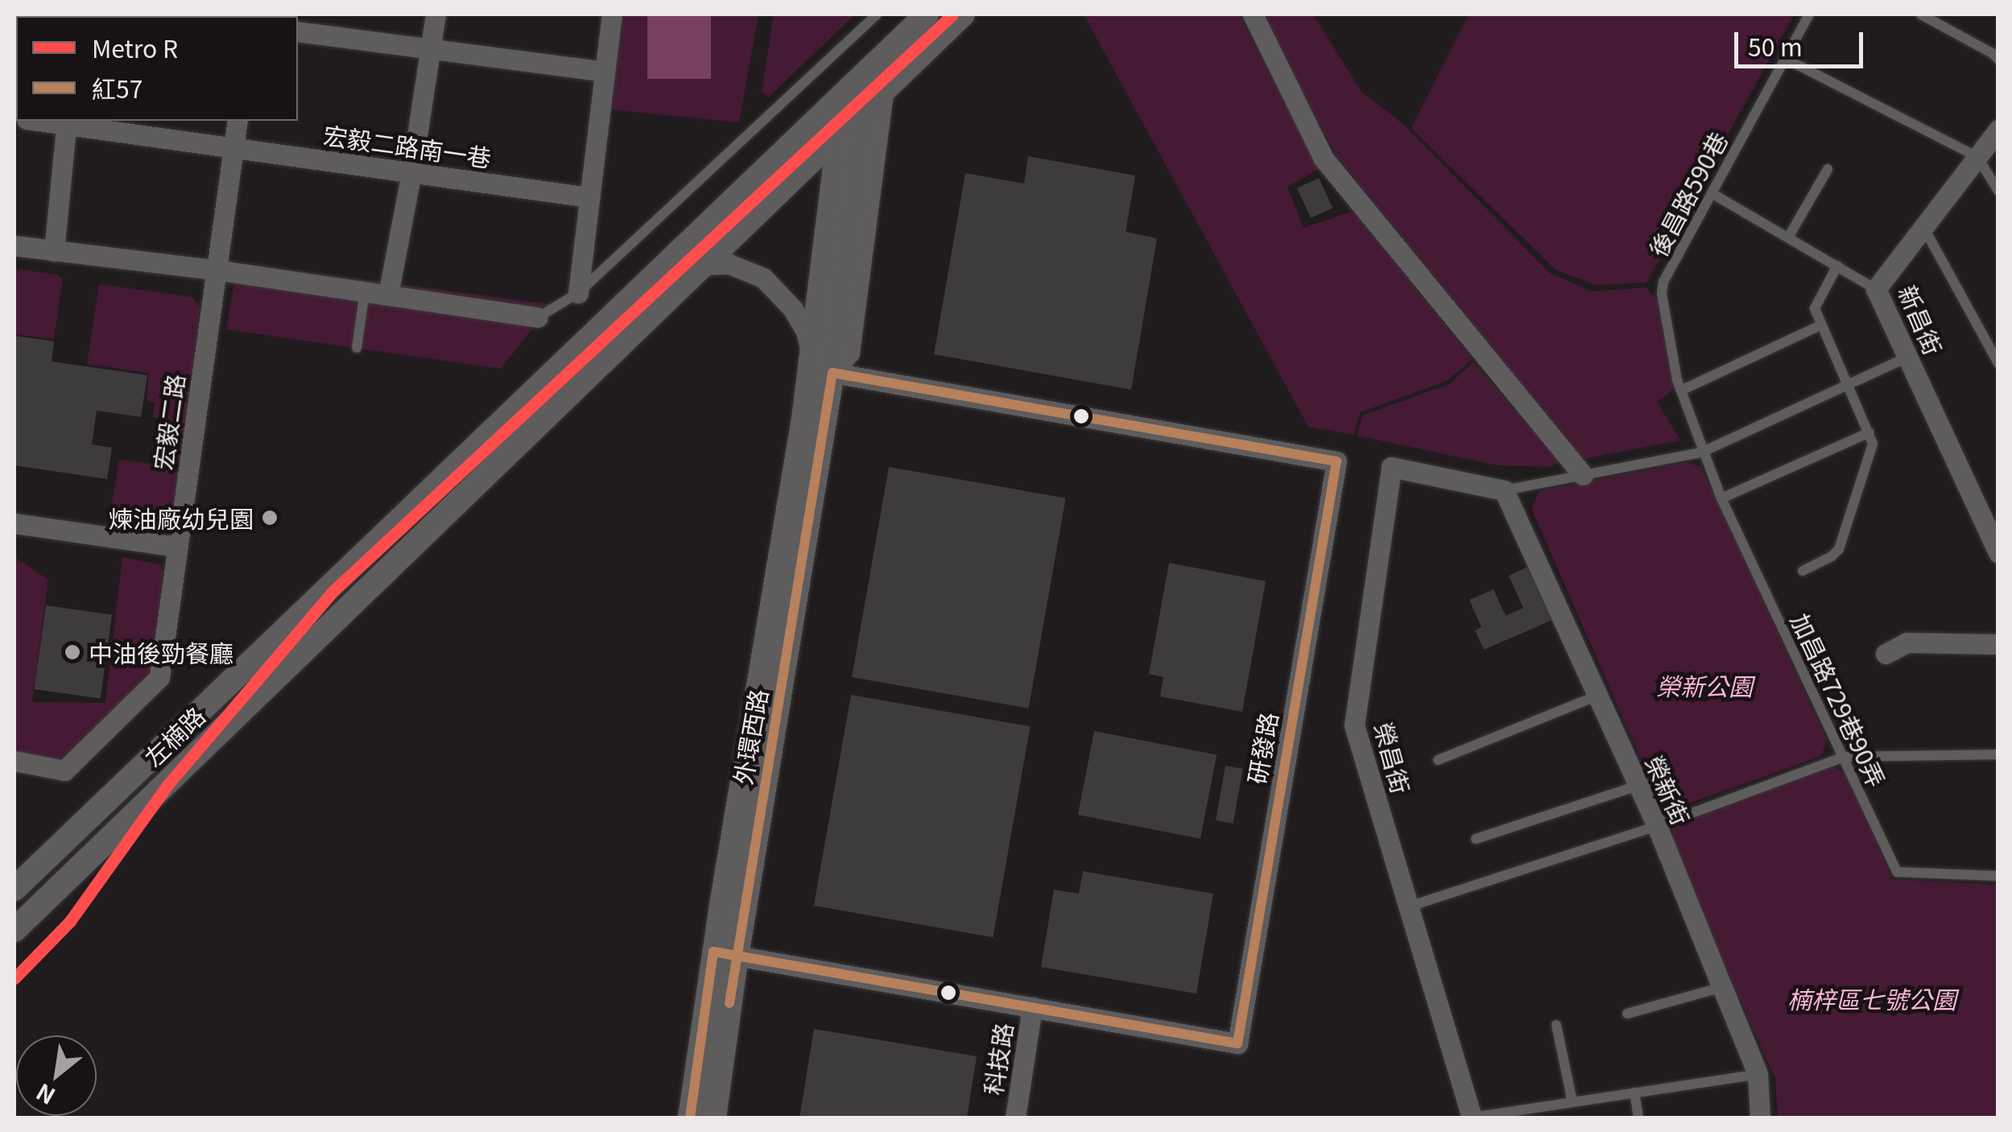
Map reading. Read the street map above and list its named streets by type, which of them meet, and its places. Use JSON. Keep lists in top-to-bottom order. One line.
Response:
{"streets":{"street":["宏毅二路南一巷","新昌街","宏毅二路","左楠路","外環西路","研發路","榮昌街","榮新街","科技路"],"lane":["後昌路590巷","加昌路729巷90弄"]},"crossings":[["宏毅二路南一巷","宏毅二路"],["後昌路590巷","加昌路729巷90弄"],["左楠路","外環西路"],["外環西路","研發路"],["研發路","科技路"],["榮昌街","榮新街"]],"parks":["榮新公園","楠梓區七號公園"],"places":["煉油廠幼兒園","中油後勁餐廳"],"lines":["metro line R","transit line 紅57"],"legend":["Metro R","紅57"],"scale_bar":"50 m","north":"bottom left"}
